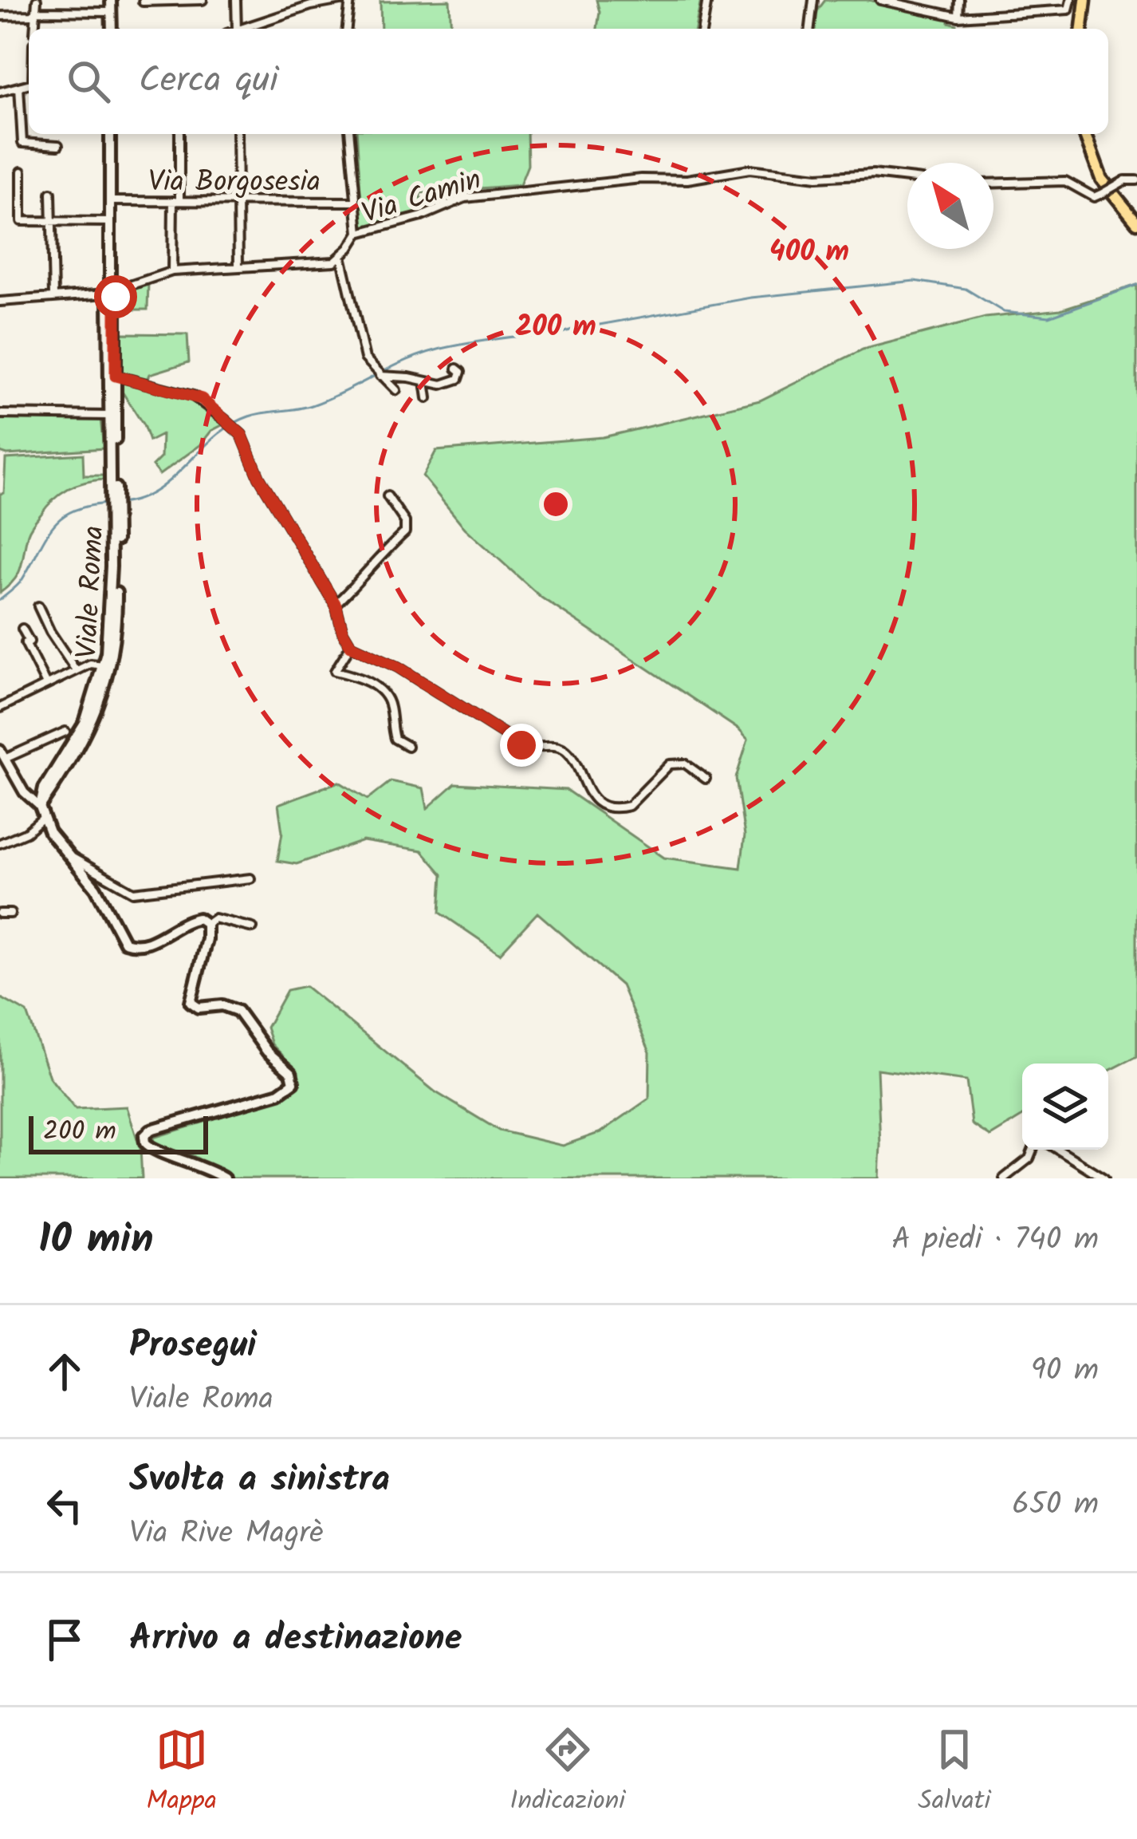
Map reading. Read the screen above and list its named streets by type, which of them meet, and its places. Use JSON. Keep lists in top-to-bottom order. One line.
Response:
{"streets":{"main road":["Viale Roma"],"street":["Via Borgosesia","Via Camin"]},"crossings":[["Via Borgosesia","Viale Roma"],["Via Camin","Viale Roma"]],"scale_bar":"200 m","north":"top left","page":{"search":"Cerca qui","scale":"200 m","heading":["10 min","A piedi · 740 m"],"list":[["Prosegui","Viale Roma","90 m"],["Svolta a sinistra","Via Rive Magrè","650 m"],"Arrivo a destinazione"],"nav":["Mappa","Indicazioni","Salvati"]},"rings":["400 m","200 m"]}
